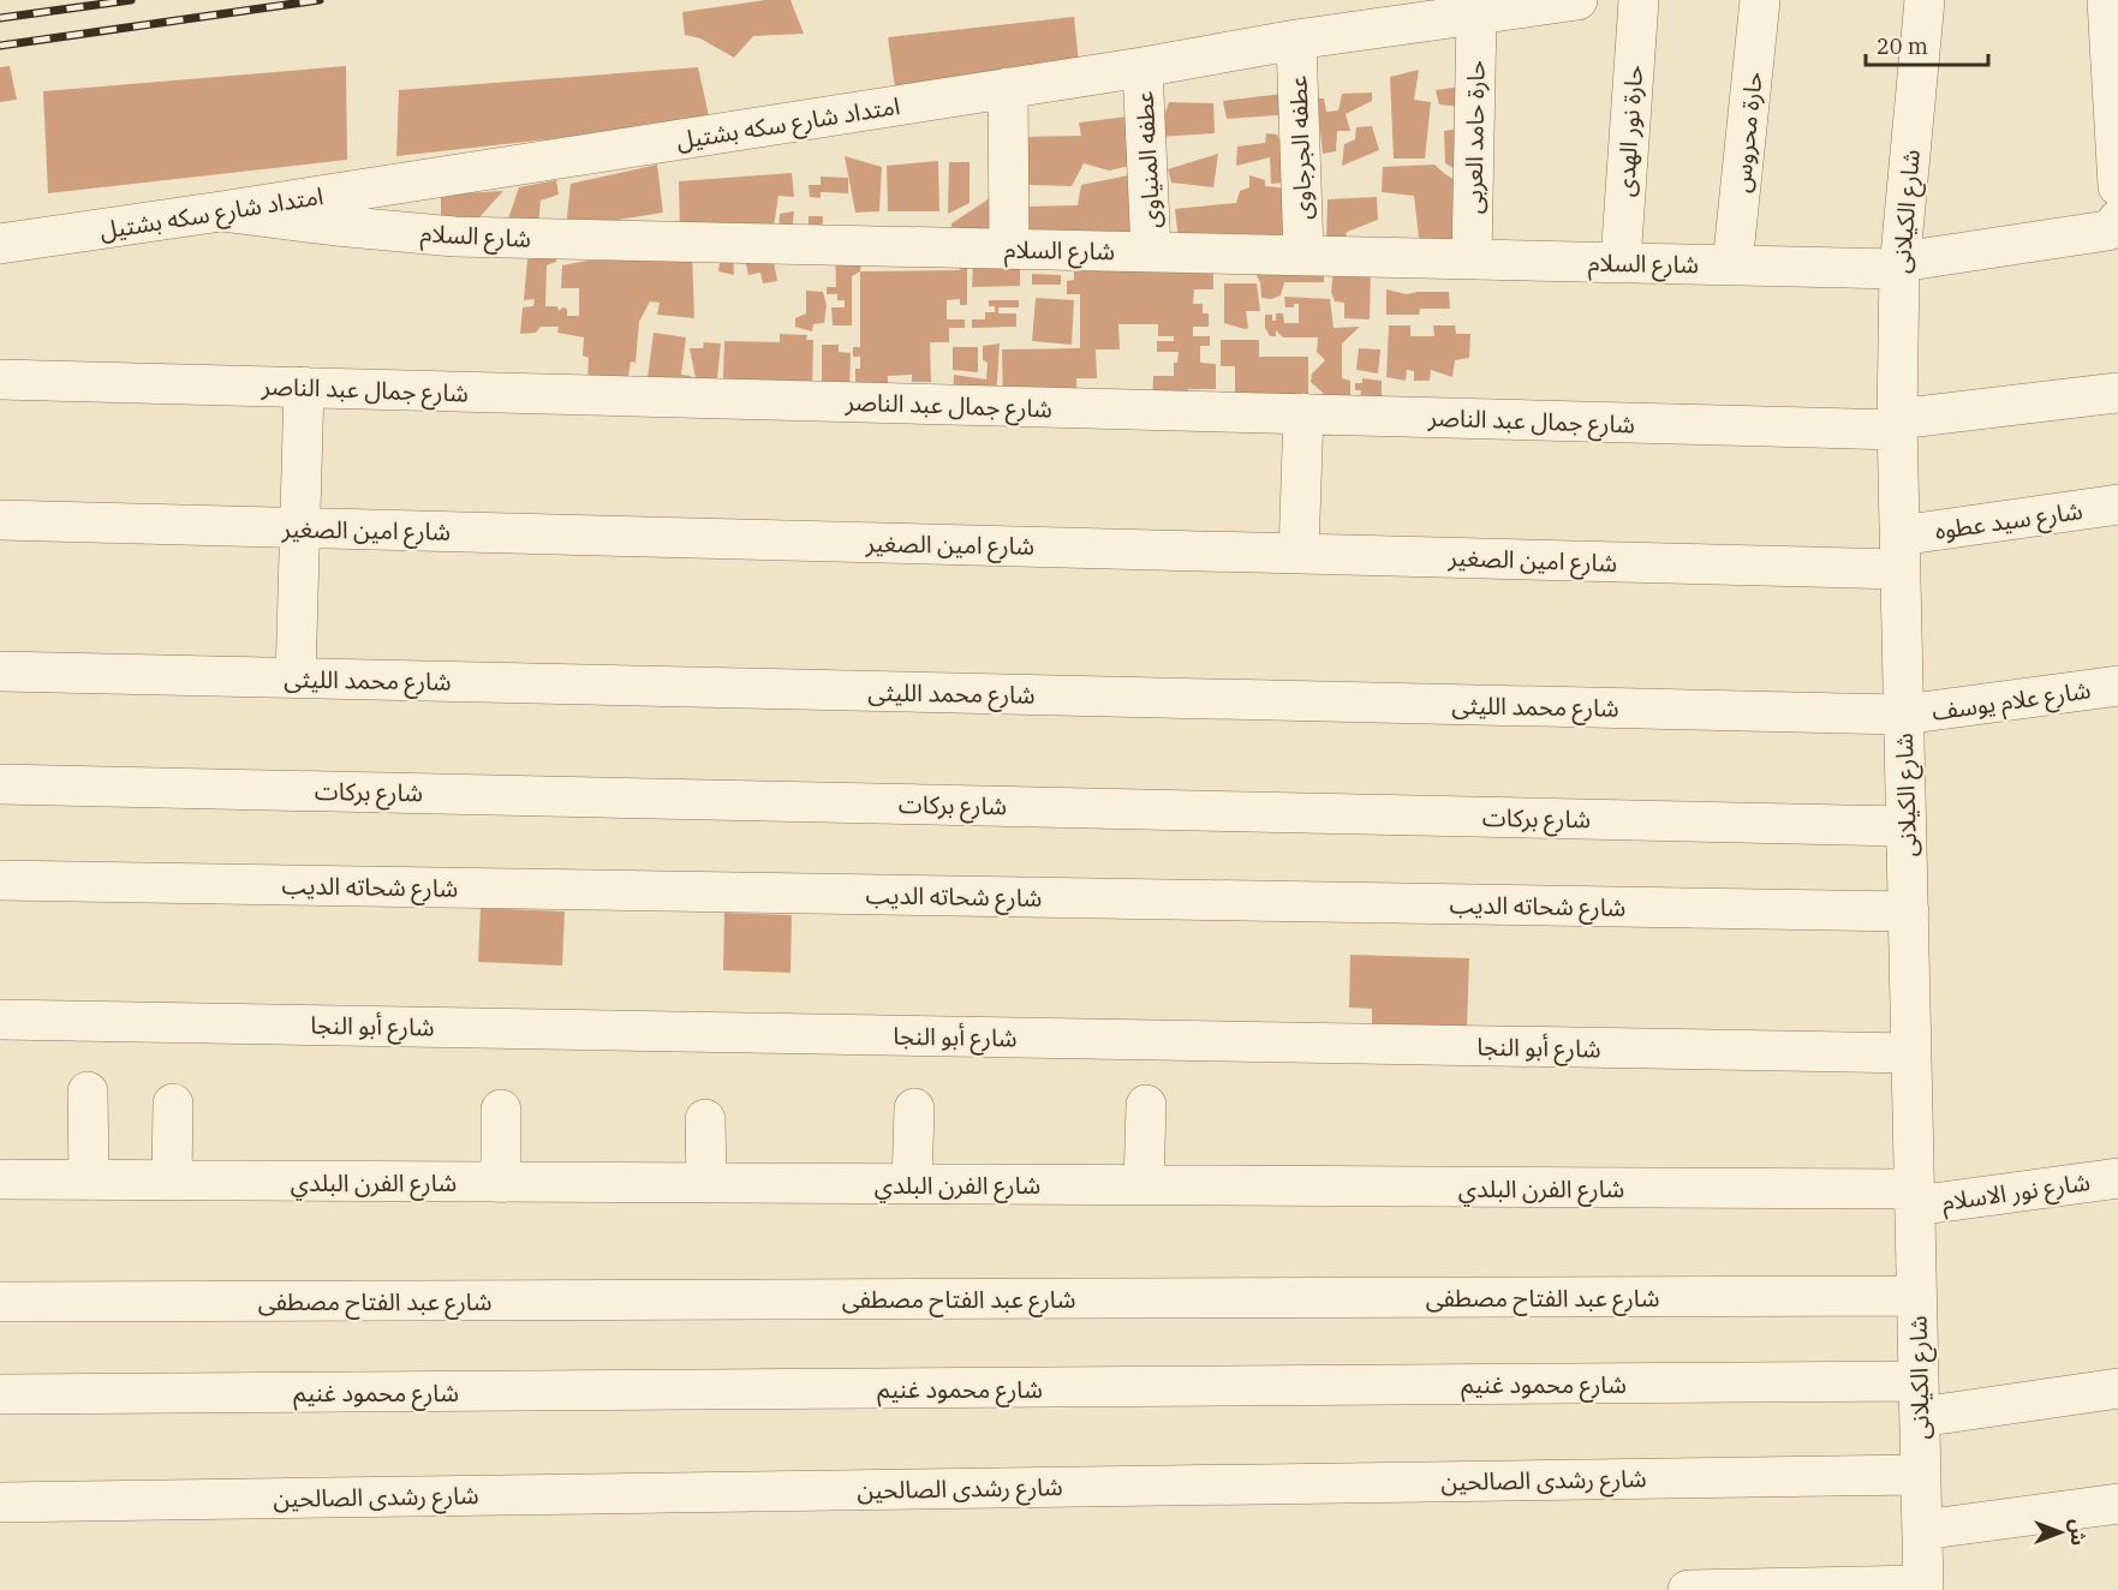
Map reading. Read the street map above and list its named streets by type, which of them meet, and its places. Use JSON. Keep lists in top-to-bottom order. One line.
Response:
{"streets":{"street":["امتداد شارع سكه بشتيل","حارة نور الهدى","حارة محروس","حارة حامد العربى","عطفه الجرجاوى","عطفه المنياوى","شارع الكيلانى","شارع السلام","شارع جمال عبد الناصر","شارع سيد عطوه","شارع امين الصغير","شارع محمد الليثى","شارع علام يوسف","شارع بركات","شارع شحاته الديب","شارع أبو النجا","شارع الفرن البلدي","شارع نور الاسلام","شارع عبد الفتاح مصطفى","شارع محمود غنيم","شارع رشدى الصالحين"]},"crossings":[["امتداد شارع سكه بشتيل","حارة حامد العربى"],["امتداد شارع سكه بشتيل","عطفه الجرجاوى"],["امتداد شارع سكه بشتيل","عطفه المنياوى"],["امتداد شارع سكه بشتيل","شارع السلام"],["حارة نور الهدى","شارع السلام"],["حارة محروس","شارع السلام"],["حارة حامد العربى","شارع السلام"],["عطفه الجرجاوى","شارع السلام"],["عطفه المنياوى","شارع السلام"],["شارع الكيلانى","شارع السلام"],["شارع الكيلانى","شارع جمال عبد الناصر"],["شارع الكيلانى","شارع سيد عطوه"],["شارع الكيلانى","شارع امين الصغير"],["شارع الكيلانى","شارع محمد الليثى"],["شارع الكيلانى","شارع علام يوسف"],["شارع الكيلانى","شارع بركات"],["شارع الكيلانى","شارع شحاته الديب"],["شارع الكيلانى","شارع أبو النجا"],["شارع الكيلانى","شارع الفرن البلدي"],["شارع الكيلانى","شارع نور الاسلام"],["شارع الكيلانى","شارع عبد الفتاح مصطفى"],["شارع الكيلانى","شارع محمود غنيم"],["شارع الكيلانى","شارع رشدى الصالحين"],["شارع سيد عطوه","شارع امين الصغير"],["شارع محمد الليثى","شارع علام يوسف"],["شارع الفرن البلدي","شارع نور الاسلام"]],"scale_bar":"20 m","north":"right"}
